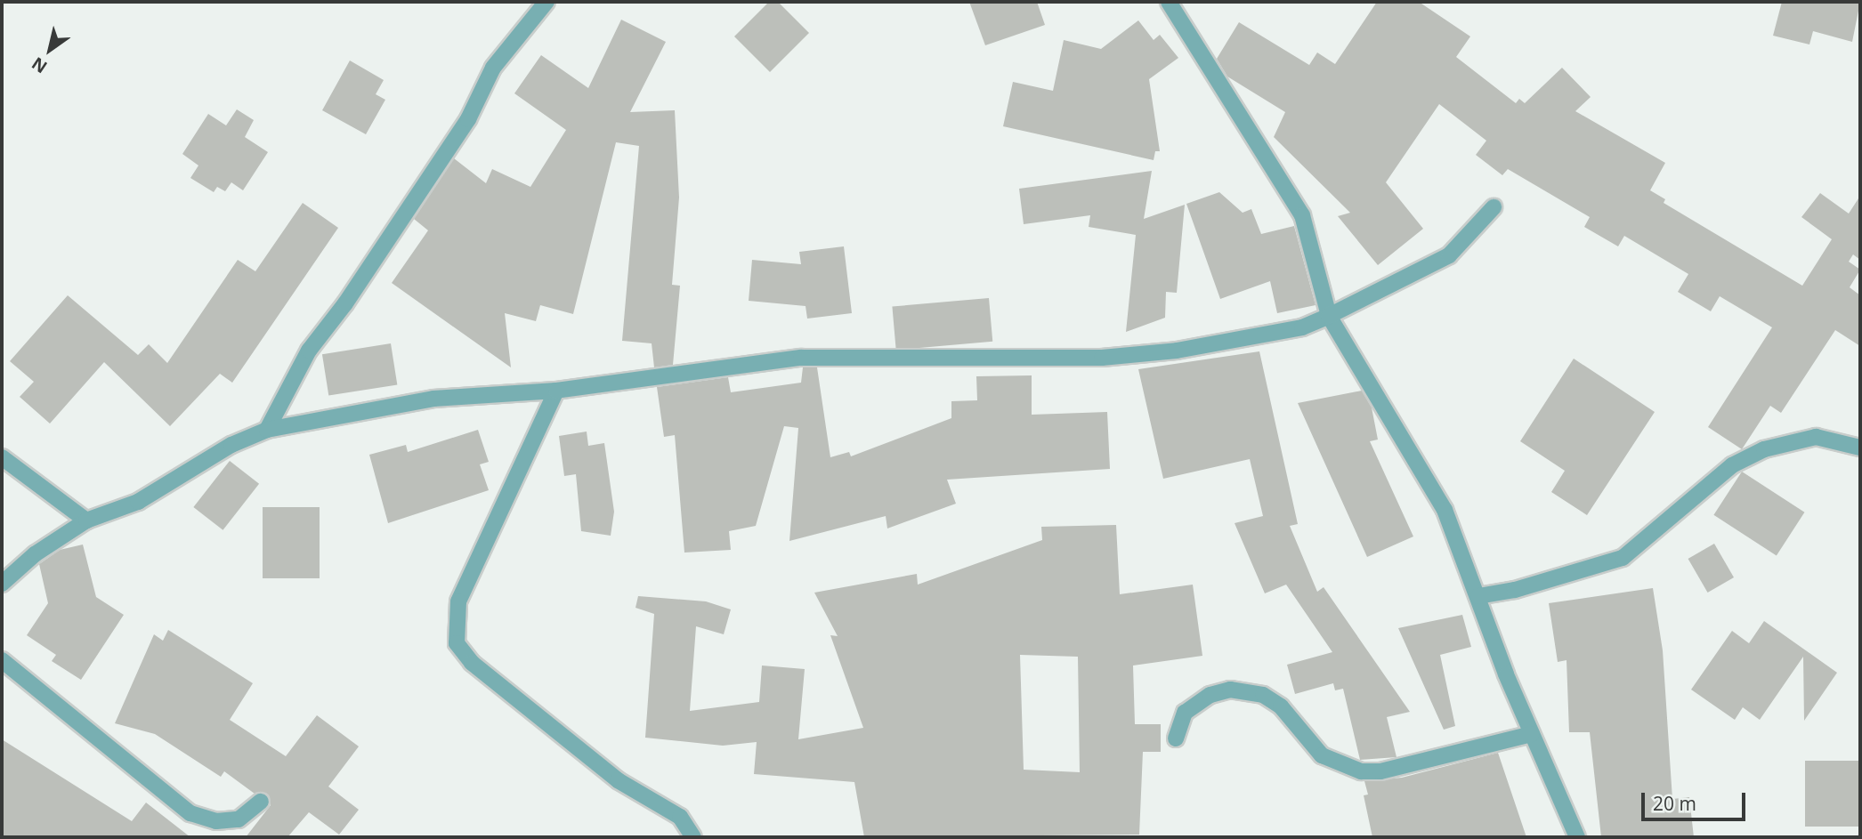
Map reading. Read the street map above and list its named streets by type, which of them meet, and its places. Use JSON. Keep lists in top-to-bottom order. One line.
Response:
{"scale_bar":"20 m","north":"bottom left"}
